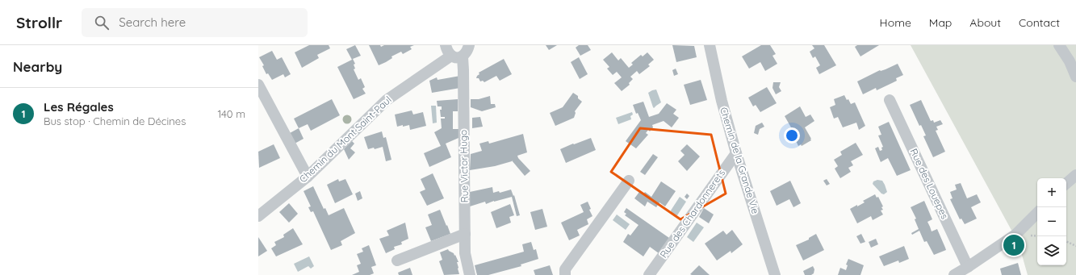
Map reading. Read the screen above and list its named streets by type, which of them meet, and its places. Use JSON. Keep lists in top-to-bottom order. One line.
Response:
{"streets":{"street":["Chemin du Mont Saint-Paul","Chemin de la Grande Vie","Rue Victor Hugo","Rue des Louepes","Rue des Chardonnerets"]},"crossings":[["Chemin du Mont Saint-Paul","Rue Victor Hugo"],["Chemin de la Grande Vie","Rue des Chardonnerets"]],"page":{"header":"Strollr","search":"Search here","nav":["Home","Map","About","Contact"],"heading":"Nearby","list":[{"mark":"1","name":"Les Régales","note":"Bus stop · Chemin de Décines","value":"140 m"}],"map_buttons":["+","−"],"pins":"1"}}
